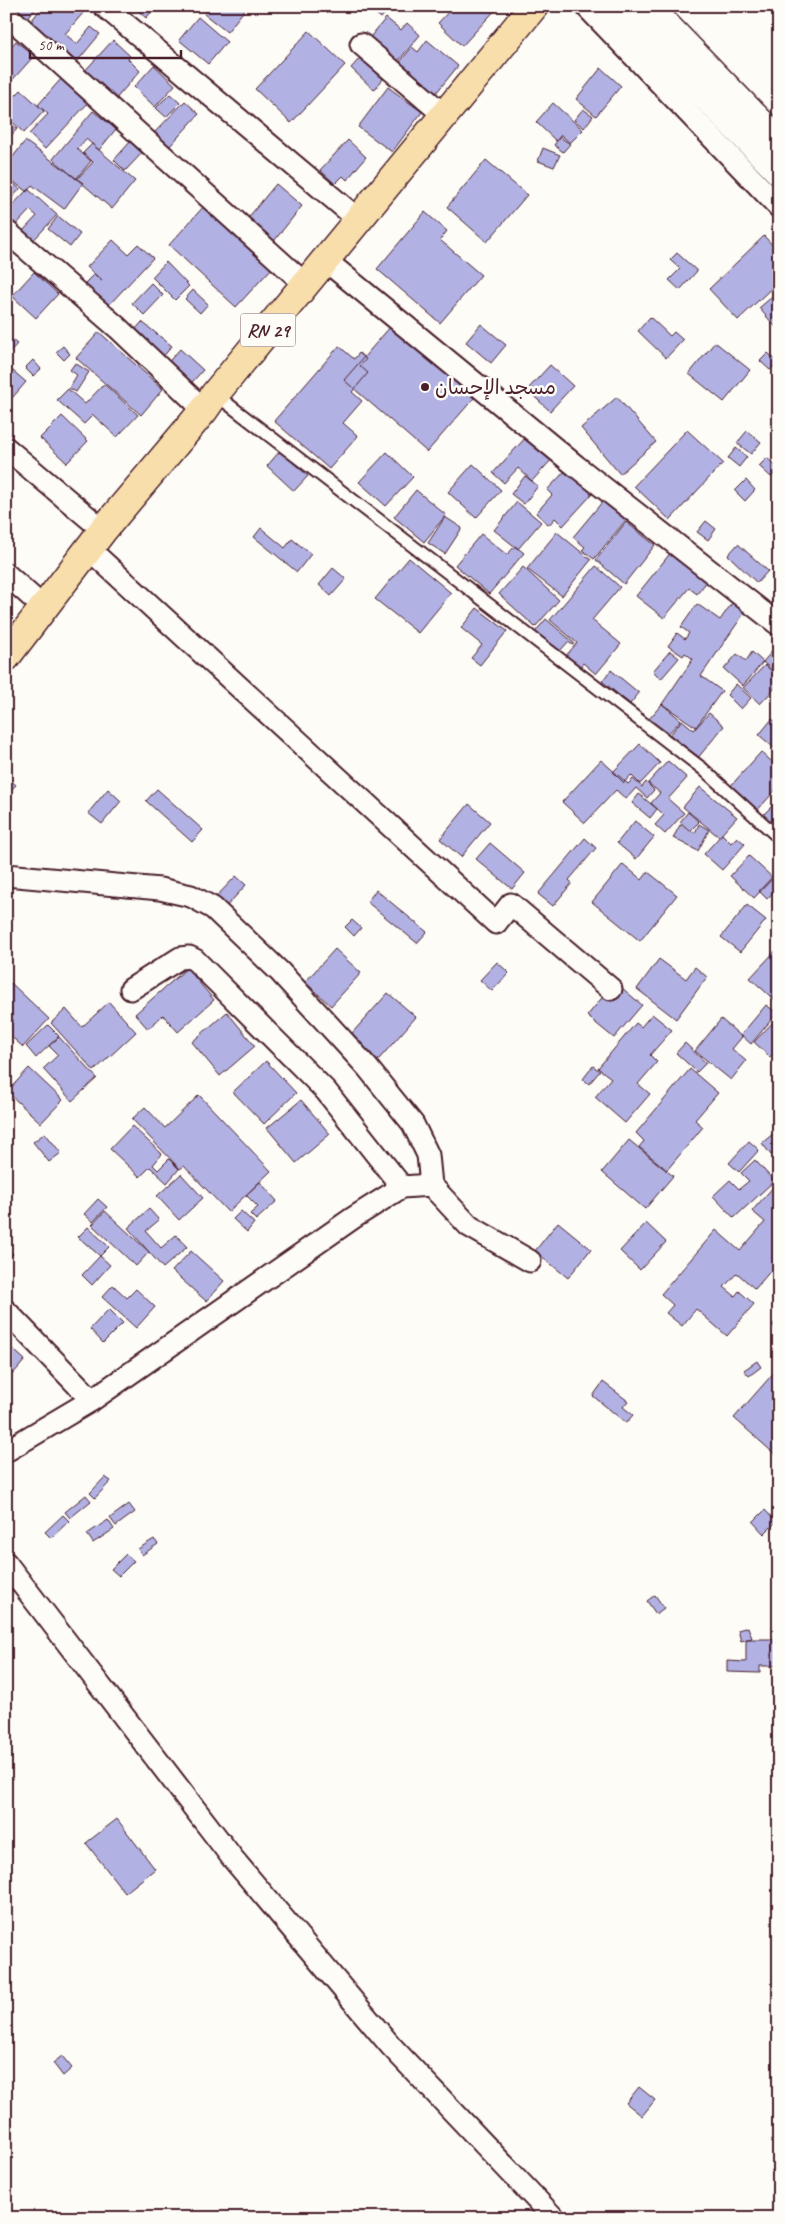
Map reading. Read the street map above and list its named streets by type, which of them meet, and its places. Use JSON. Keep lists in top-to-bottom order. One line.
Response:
{"streets":{"main road":["RN 29"]},"places":["مسجد الإحسان"],"scale_bar":"50 m"}
